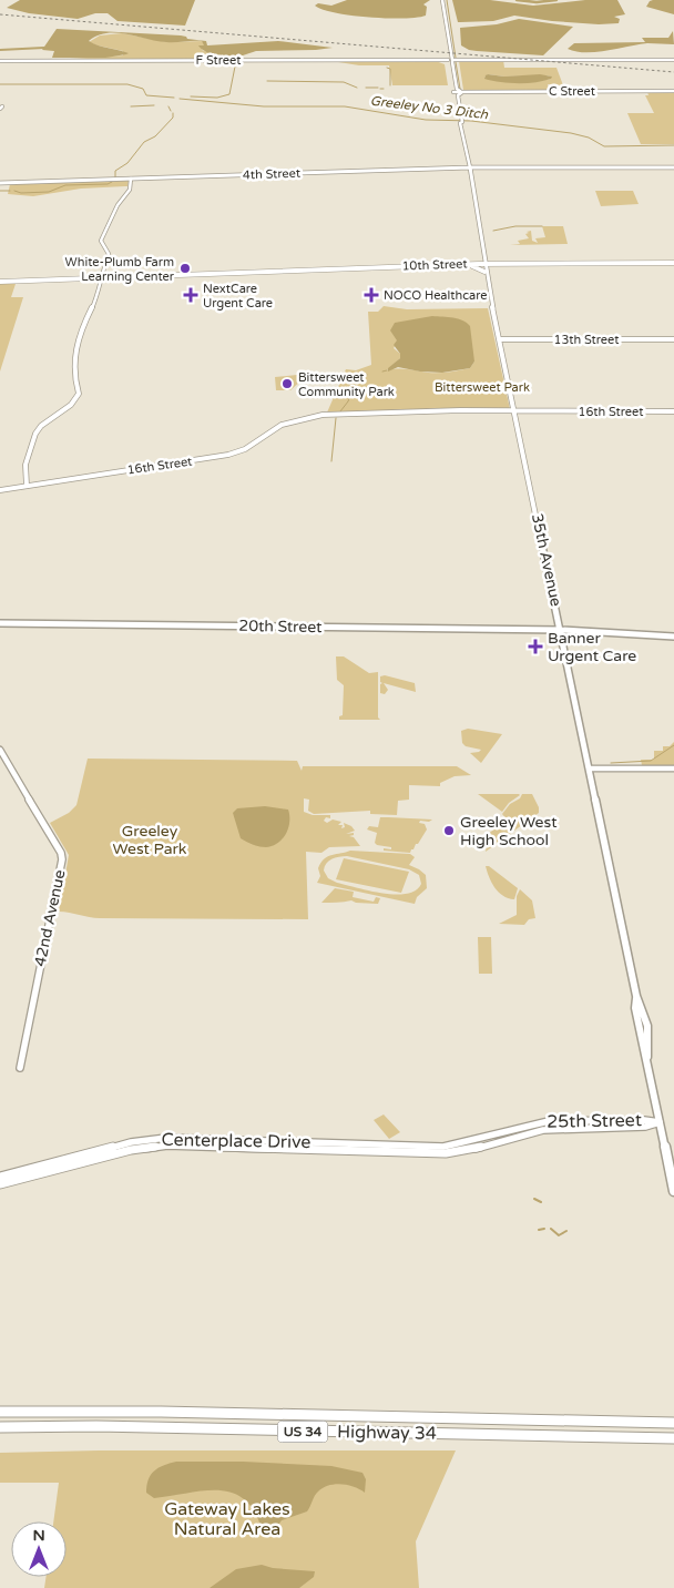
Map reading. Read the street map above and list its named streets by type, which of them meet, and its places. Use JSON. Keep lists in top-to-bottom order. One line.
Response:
{"streets":{"main road":["4th Street","10th Street","16th Street","35th Avenue","20th Street","US 34","Highway 34"],"street":["F Street","C Street","13th Street","42nd Avenue","25th Street","Centerplace Drive"]},"crossings":[["4th Street","35th Avenue"],["10th Street","35th Avenue"],["13th Street","35th Avenue"],["16th Street","35th Avenue"],["35th Avenue","20th Street"],["35th Avenue","25th Street"],["25th Street","Centerplace Drive"]],"water":["Greeley No 3 Ditch"],"parks":["Bittersweet Park","Greeley West Park","Gateway Lakes Natural Area"],"places":{"other":["White-Plumb Farm Learning Center","Bittersweet Community Park","Greeley West High School"],"health":["NextCare Urgent Care","NOCO Healthcare","Banner Urgent Care"]},"north":"top"}
